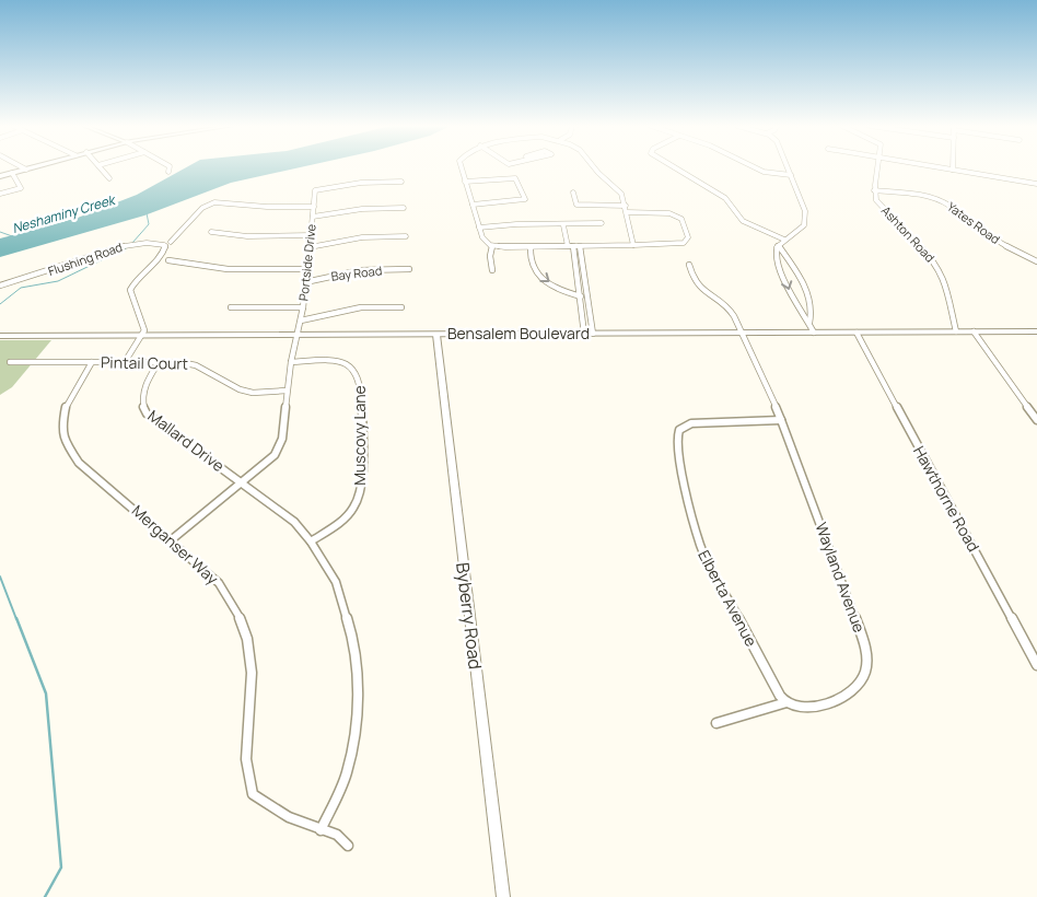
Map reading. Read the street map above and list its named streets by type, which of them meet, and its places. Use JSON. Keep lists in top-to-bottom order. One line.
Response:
{"streets":{"main road":["Bensalem Boulevard"],"street":["Yates Road","Ashton Road","Flushing Road","Portside Drive","Bay Road","Pintail Court","Muscovy Lane","Mallard Drive","Hawthorne Road","Merganser Way","Wayland Avenue","Elberta Avenue","Byberry Road"]},"crossings":[["Yates Road","Ashton Road"],["Ashton Road","Bensalem Boulevard"],["Flushing Road","Bensalem Boulevard"],["Portside Drive","Bay Road"],["Portside Drive","Bensalem Boulevard"],["Bensalem Boulevard","Hawthorne Road"],["Bensalem Boulevard","Wayland Avenue"],["Bensalem Boulevard","Byberry Road"],["Pintail Court","Mallard Drive"],["Pintail Court","Merganser Way"],["Muscovy Lane","Mallard Drive"],["Mallard Drive","Merganser Way"],["Wayland Avenue","Elberta Avenue"]],"water":["Neshaminy Creek"]}
